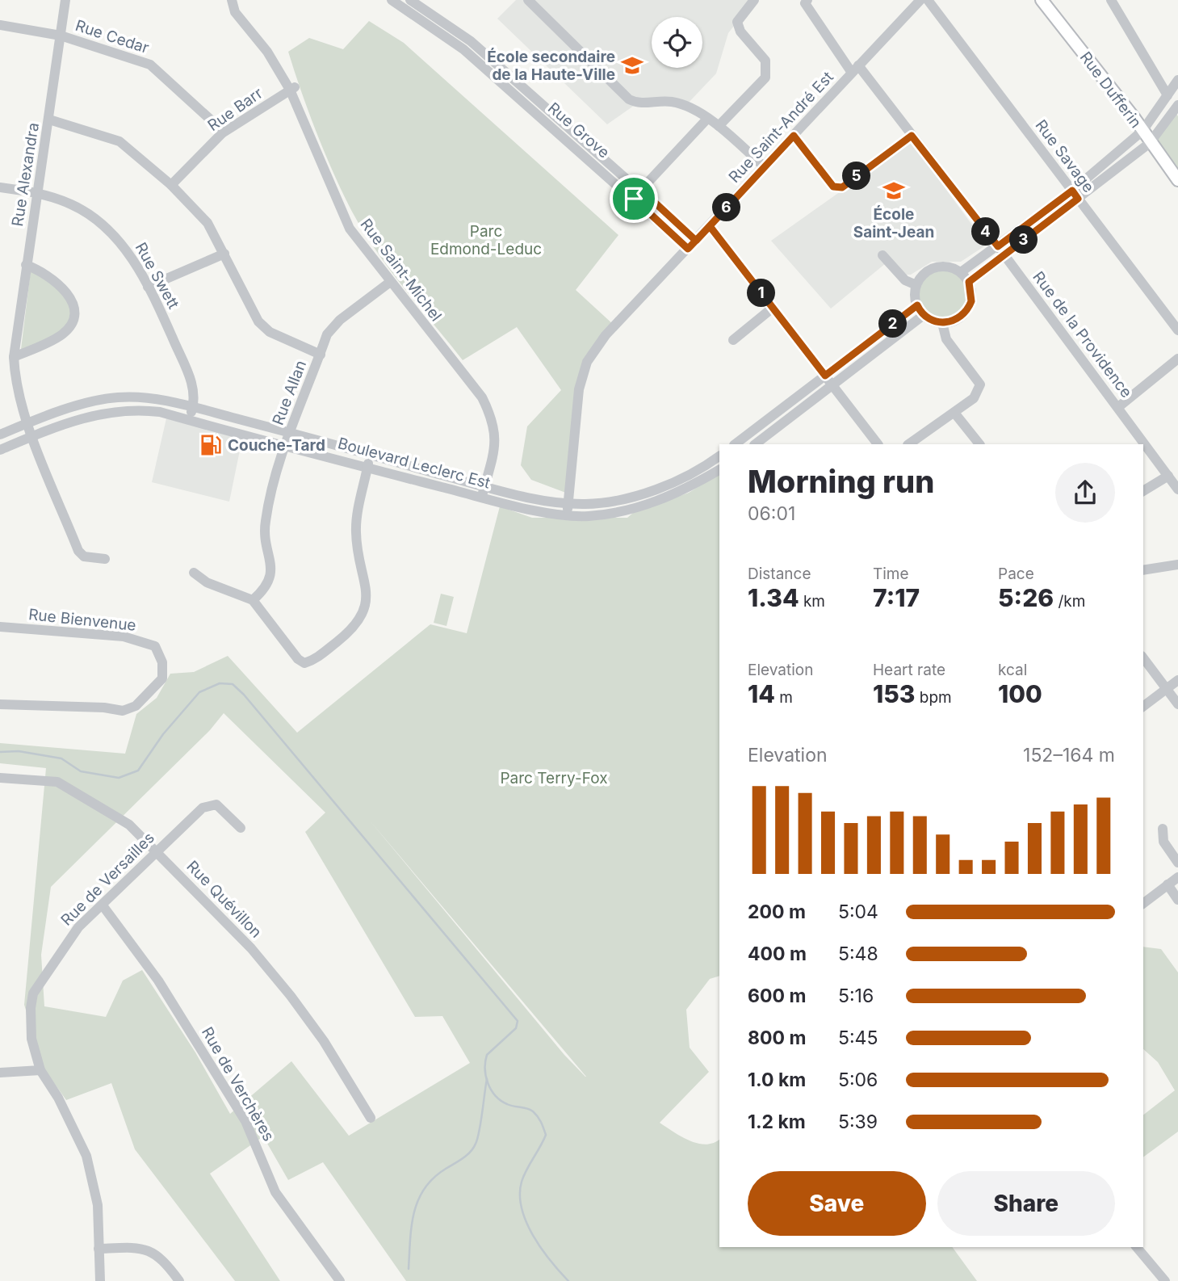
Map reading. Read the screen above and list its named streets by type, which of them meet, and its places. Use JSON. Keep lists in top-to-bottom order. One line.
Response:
{"streets":{"main road":["Rue Dufferin"],"street":["Rue Cedar","Rue Barr","Rue Saint-André Est","Rue Grove","Rue Savage","Rue Alexandra","Rue Saint-Michel","Rue Swett","Rue de la Providence","Rue Allan","Boulevard Leclerc Est","Rue Bienvenue","Rue de Versailles","Rue Quévillon","Rue de Verchères"]},"crossings":[["Rue Cedar","Rue Barr"],["Rue Cedar","Rue Alexandra"],["Rue Barr","Rue Saint-Michel"],["Rue Saint-André Est","Rue Grove"],["Rue Saint-André Est","Rue de la Providence"],["Rue Saint-André Est","Boulevard Leclerc Est"],["Rue Alexandra","Rue Swett"],["Rue Alexandra","Boulevard Leclerc Est"],["Rue Saint-Michel","Rue Allan"],["Rue Saint-Michel","Boulevard Leclerc Est"],["Rue Swett","Boulevard Leclerc Est"],["Rue Allan","Boulevard Leclerc Est"],["Rue de Versailles","Rue Quévillon"],["Rue de Versailles","Rue de Verchères"]],"parks":["Parc Edmond-Leduc","Parc Terry-Fox"],"places":{"school or university":["École secondaire de la Haute-Ville","École Saint-Jean"],"fuel station":["Couche-Tard"]},"page":{"pins":["5","6","4","3","1","2"],"heading":["Morning run","06:01"],"stats":[["Distance","1.34 km"],["Time","7:17"],["Pace","5:26 /km"],["Elevation","14 m"],["Heart rate","153 bpm"],["kcal","100"]],"chart":["Elevation","152–164 m"],"list":[{"name":"200 m","note":"5:04"},{"name":"400 m","note":"5:48"},{"name":"600 m","note":"5:16"},{"name":"800 m","note":"5:45"},{"name":"1.0 km","note":"5:06"},{"name":"1.2 km","note":"5:39"}],"buttons":["Save","Share"]}}
